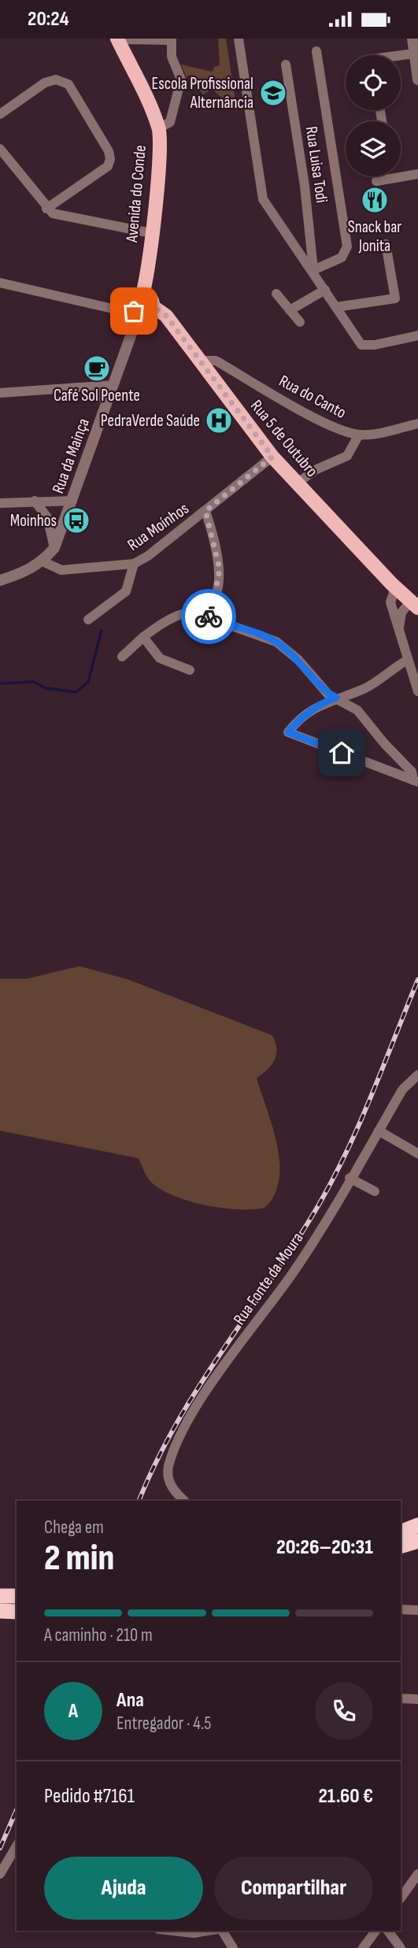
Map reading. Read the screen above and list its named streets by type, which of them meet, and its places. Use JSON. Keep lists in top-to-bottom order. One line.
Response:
{"streets":{"main road":["Avenida do Conde","Rua 5 de Outubro"],"street":["Rua Luisa Todi","Rua do Canto","Rua da Mainça","Rua Moínhos","Rua Fonte da Moura"]},"crossings":[["Avenida do Conde","Rua 5 de Outubro"],["Avenida do Conde","Rua da Mainça"],["Rua do Canto","Rua 5 de Outubro"],["Rua 5 de Outubro","Rua da Mainça"],["Rua 5 de Outubro","Rua Moínhos"],["Rua da Mainça","Rua Moínhos"]],"places":{"school or university":["Escola Profissional Alternância"],"restaurant":["Snack bar Jonita"],"cafe":["Café Sol Poente"],"hospital":["PedraVerde Saúde"],"bus stop":["Moinhos"]},"page":{"status":"20:24","heading":["2 min","Chega em","20:26–20:31"],"panel":["Ana","Entregador · 4.5","Pedido #7161","21.60 €"],"bar":"A caminho · 210 m","round":"A","buttons":["Ajuda","Compartilhar"]}}
